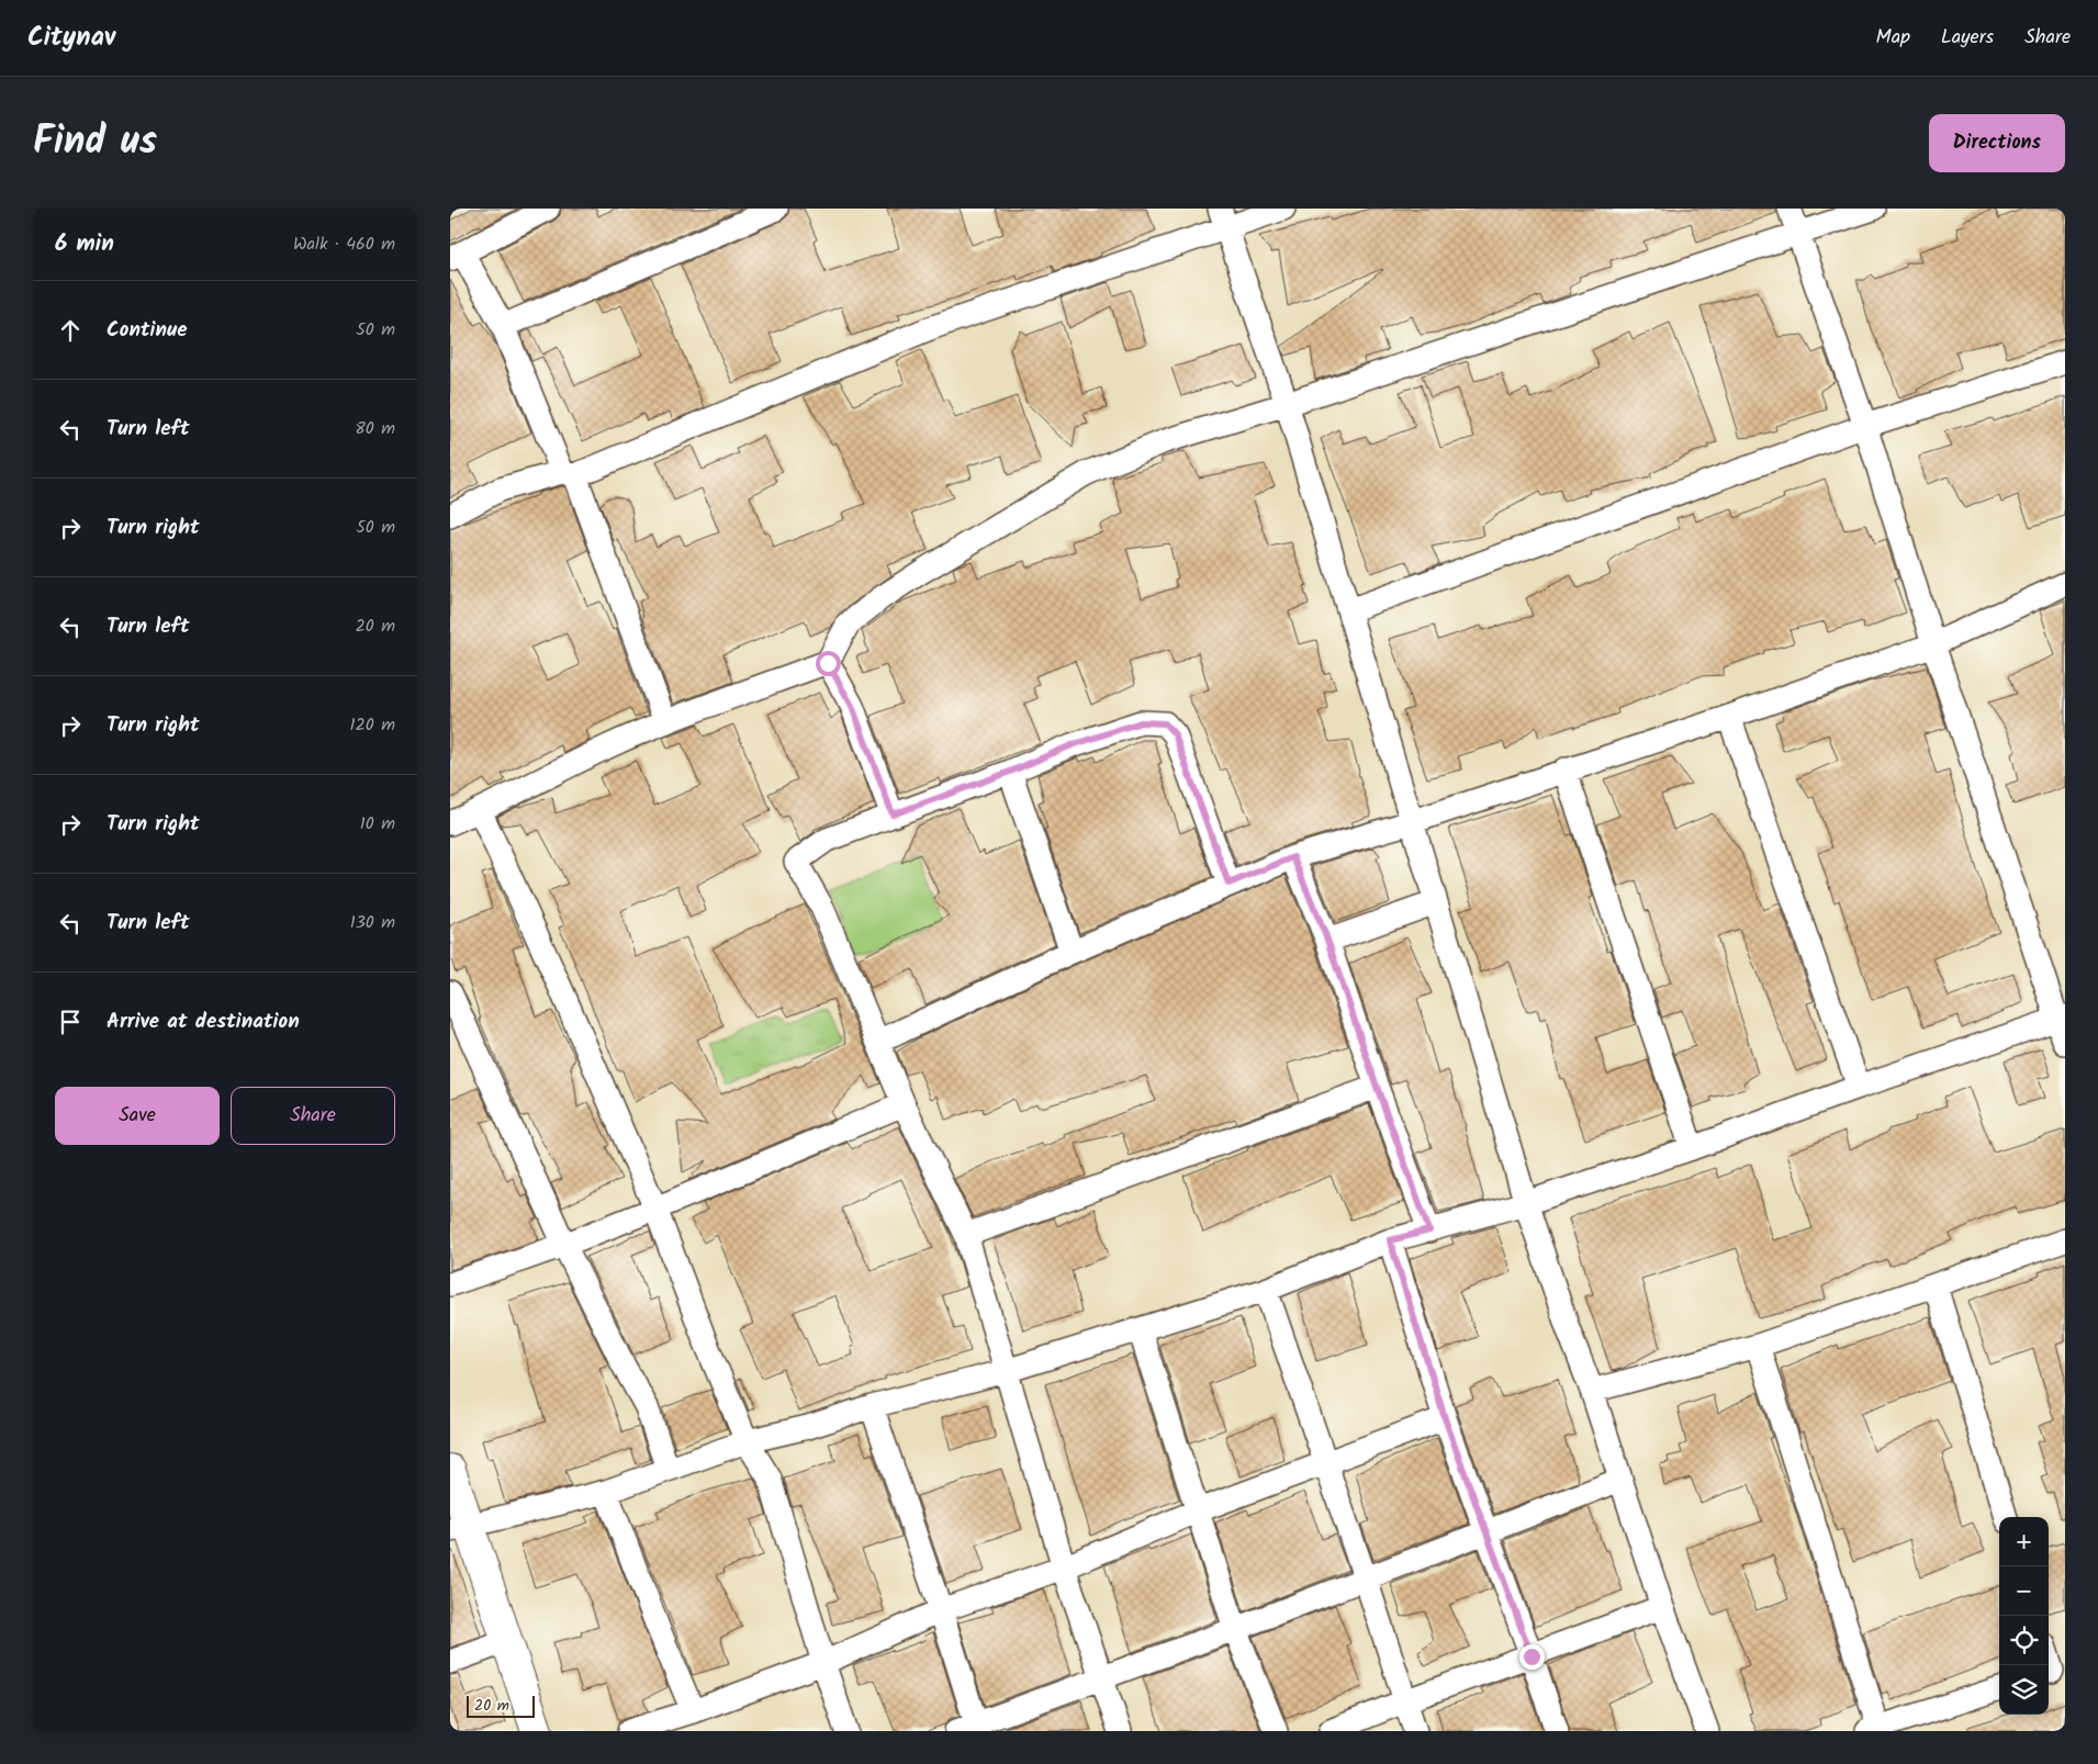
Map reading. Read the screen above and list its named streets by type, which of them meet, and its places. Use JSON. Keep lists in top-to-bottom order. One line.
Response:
{"scale_bar":"20 m","page":{"header":"Citynav","nav":["Map","Layers","Share"],"title":"Find us","buttons":["Directions",["Save","Share"]],"heading":["6 min","Walk · 460 m"],"list":[["Continue","50 m"],["Turn left","80 m"],["Turn right","50 m"],["Turn left","20 m"],["Turn right","120 m"],["Turn right","10 m"],["Turn left","130 m"],"Arrive at destination"],"map_buttons":["+","−"],"scale":"20 m"}}
